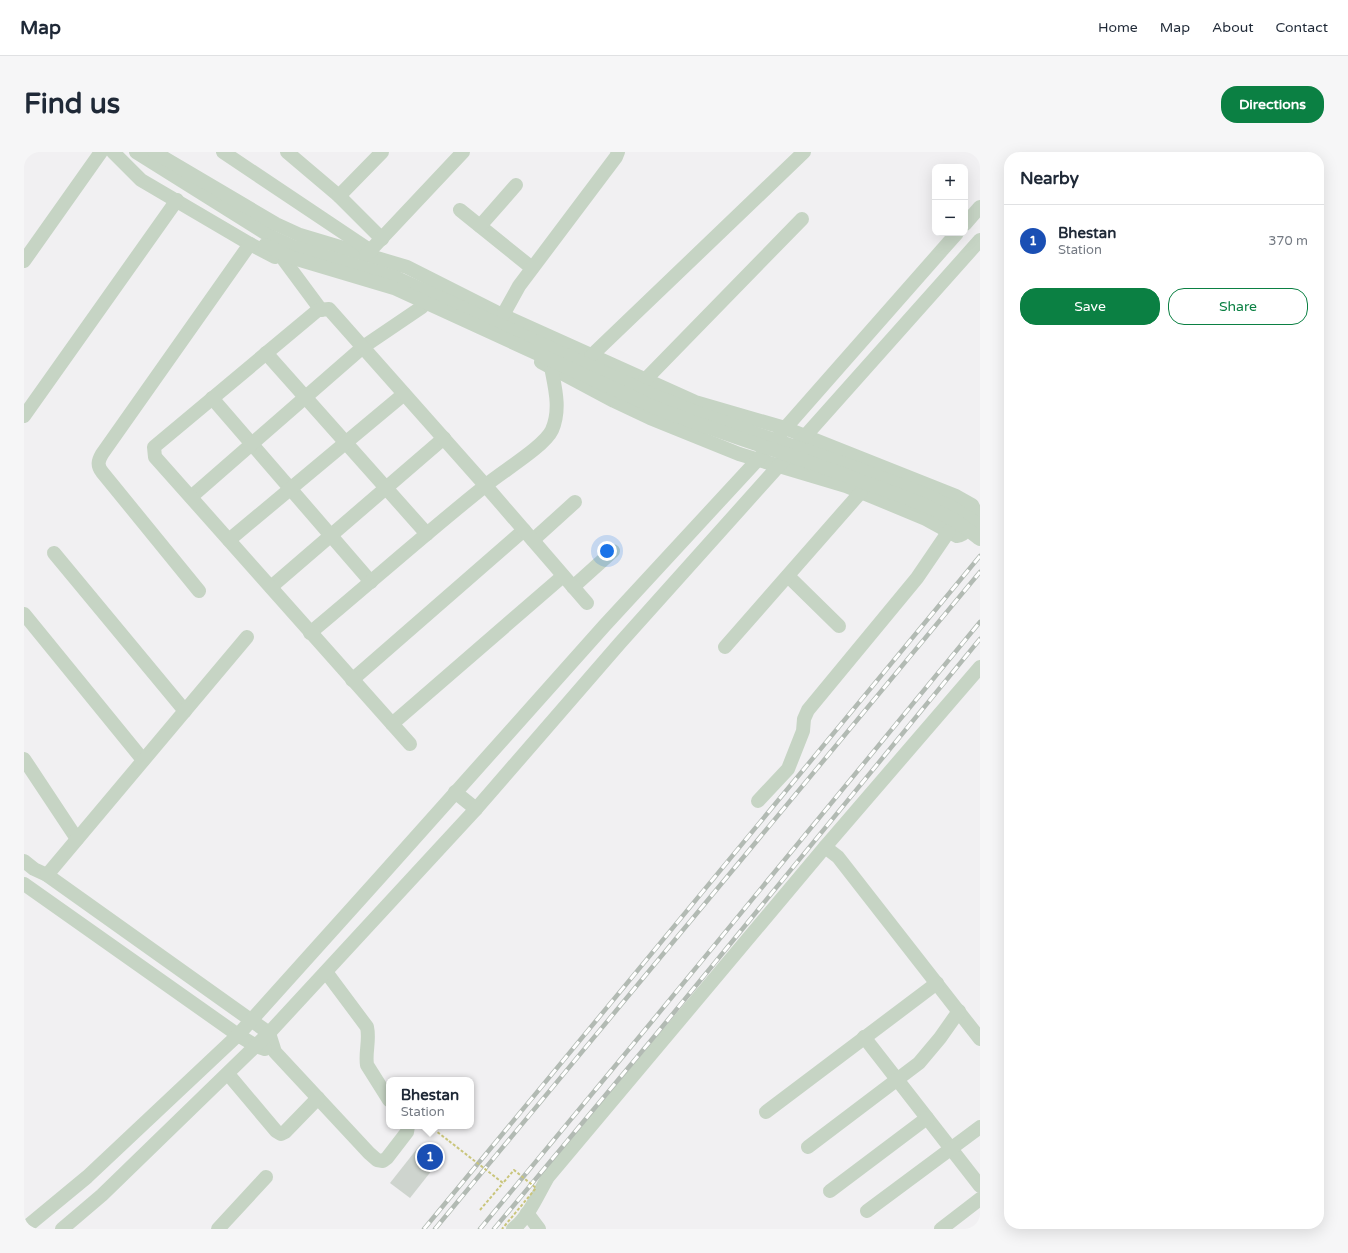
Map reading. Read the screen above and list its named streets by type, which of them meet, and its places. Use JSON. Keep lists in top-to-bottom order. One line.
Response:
{"page":{"header":"Map","nav":["Home","Map","About","Contact"],"buttons":["Directions",["Save","Share"]],"title":"Find us","heading":"Nearby","map_buttons":["+","−"],"list":[{"mark":"1","name":"Bhestan","note":"Station","value":"370 m"}],"popup":["Bhestan","Station"],"pins":"1"}}
